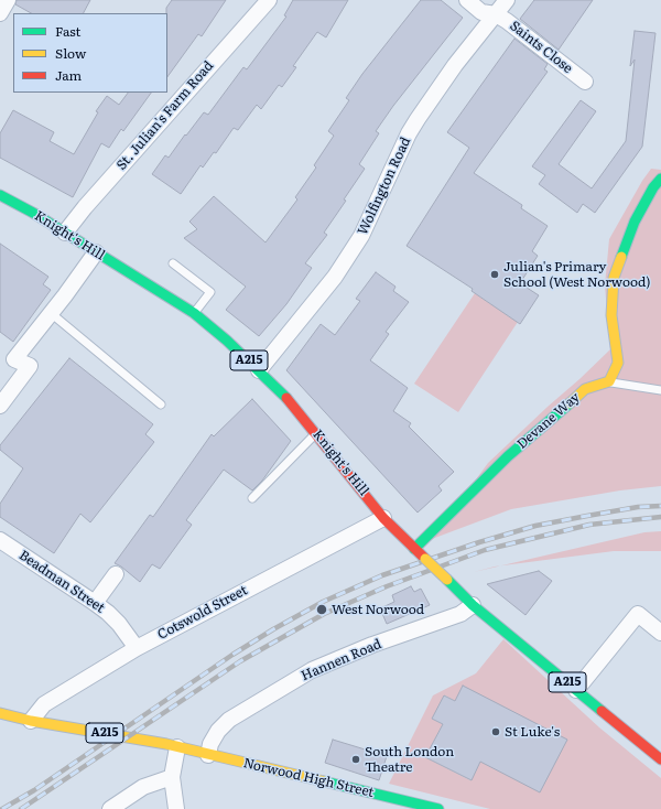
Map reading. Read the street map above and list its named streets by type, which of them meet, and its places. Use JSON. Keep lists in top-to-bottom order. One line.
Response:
{"streets":{"main road":["Knight's Hill","A215","Devane Way","Norwood High Street"],"street":["Saints Close","St. Julian's Farm Road","Wolfington Road","Beadman Street","Cotswold Street","Hannen Road"]},"crossings":[["Saints Close","Wolfington Road"],["St. Julian's Farm Road","Knight's Hill"],["Wolfington Road","Knight's Hill"],["Knight's Hill","Devane Way"],["Knight's Hill","Cotswold Street"],["Knight's Hill","Hannen Road"],["A215","Cotswold Street"],["A215","Norwood High Street"],["Beadman Street","Cotswold Street"],["Hannen Road","Norwood High Street"]],"places":["Julian's Primary School (West Norwood)","West Norwood","St Luke's","South London Theatre"],"legend":["Fast","Slow","Jam"]}
